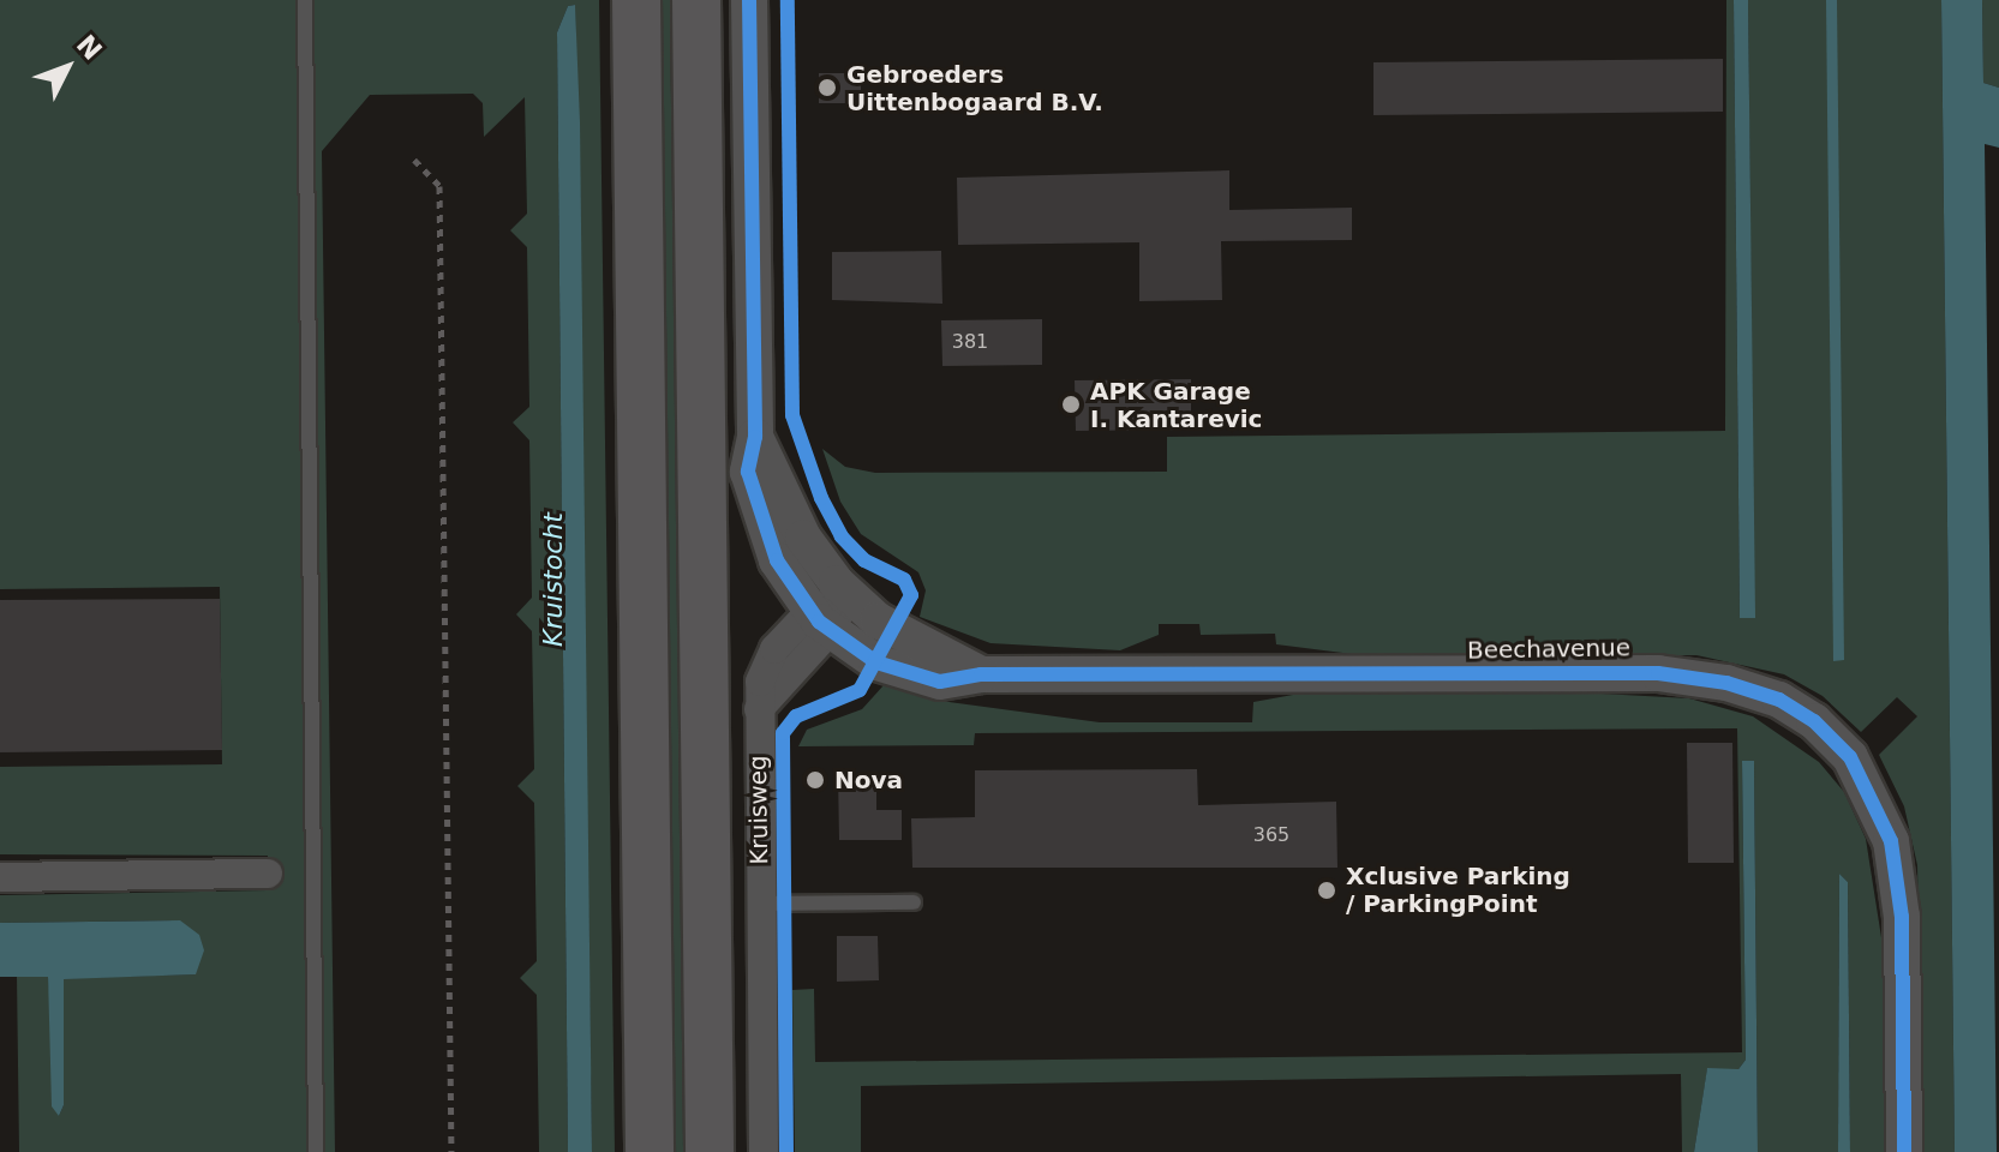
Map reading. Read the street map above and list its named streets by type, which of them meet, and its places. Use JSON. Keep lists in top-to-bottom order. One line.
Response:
{"streets":{"street":["Beechavenue","Kruisweg"]},"crossings":[["Beechavenue","Kruisweg"]],"water":["Kruistocht"],"places":["Gebroeders Uittenbogaard B.V.","APK Garage I. Kantarevic","Nova","Xclusive Parking / ParkingPoint"],"house_numbers":["381","365"],"north":"top right"}
